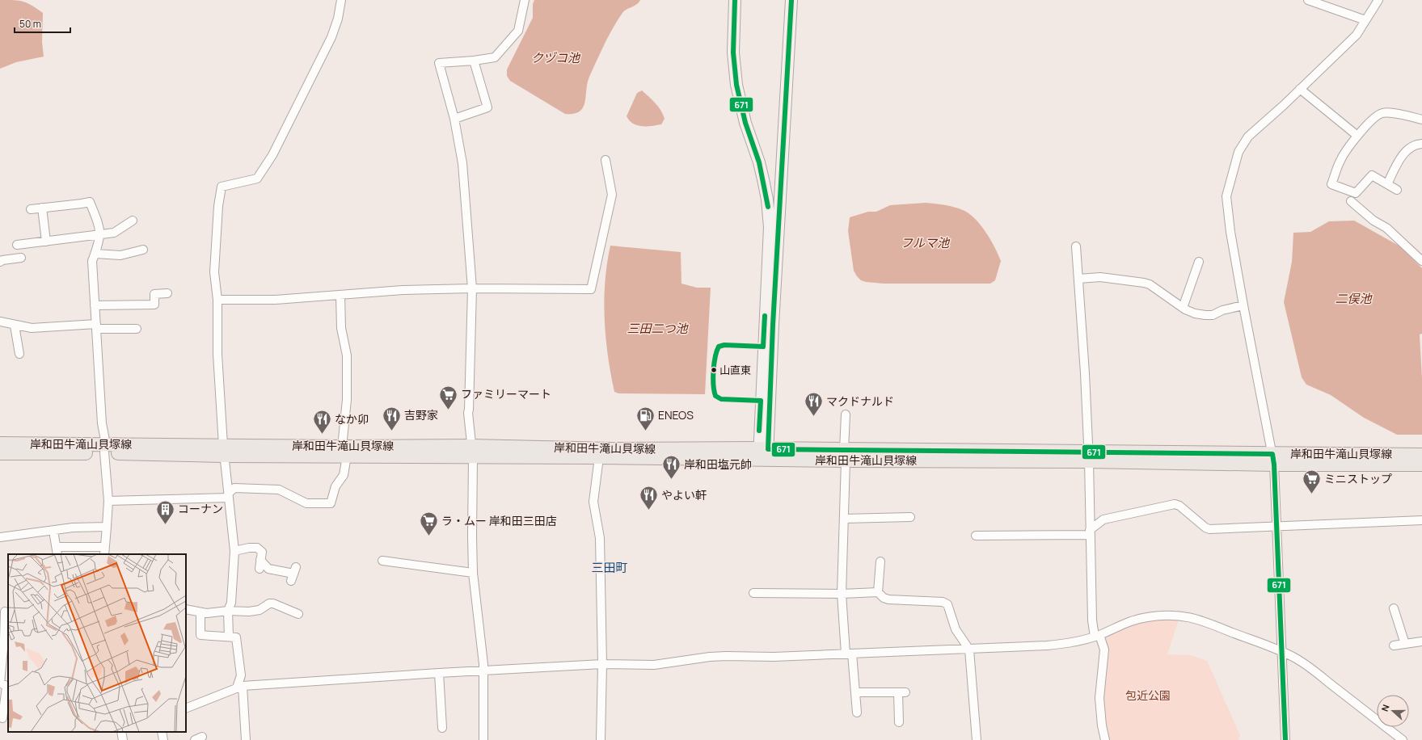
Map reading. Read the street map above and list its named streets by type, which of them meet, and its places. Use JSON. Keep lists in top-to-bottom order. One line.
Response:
{"streets":{"main road":["岸和田牛滝山貝塚線"]},"districts":["三田町"],"water":["クヅコ池","フルマ池","二俣池","三田二つ池"],"parks":["包近公園"],"places":{"other":["山直東"],"supermarket":["ファミリーマート","ミニストップ","ラ・ムー 岸和田三田店"],"restaurant":["マクドナルド","吉野家","なか卯","岸和田塩元帥","やよい軒"],"fuel station":["ENEOS"],"building":["コーナン"]},"lines":["transit line 671"],"scale_bar":"50 m","north":"left"}
